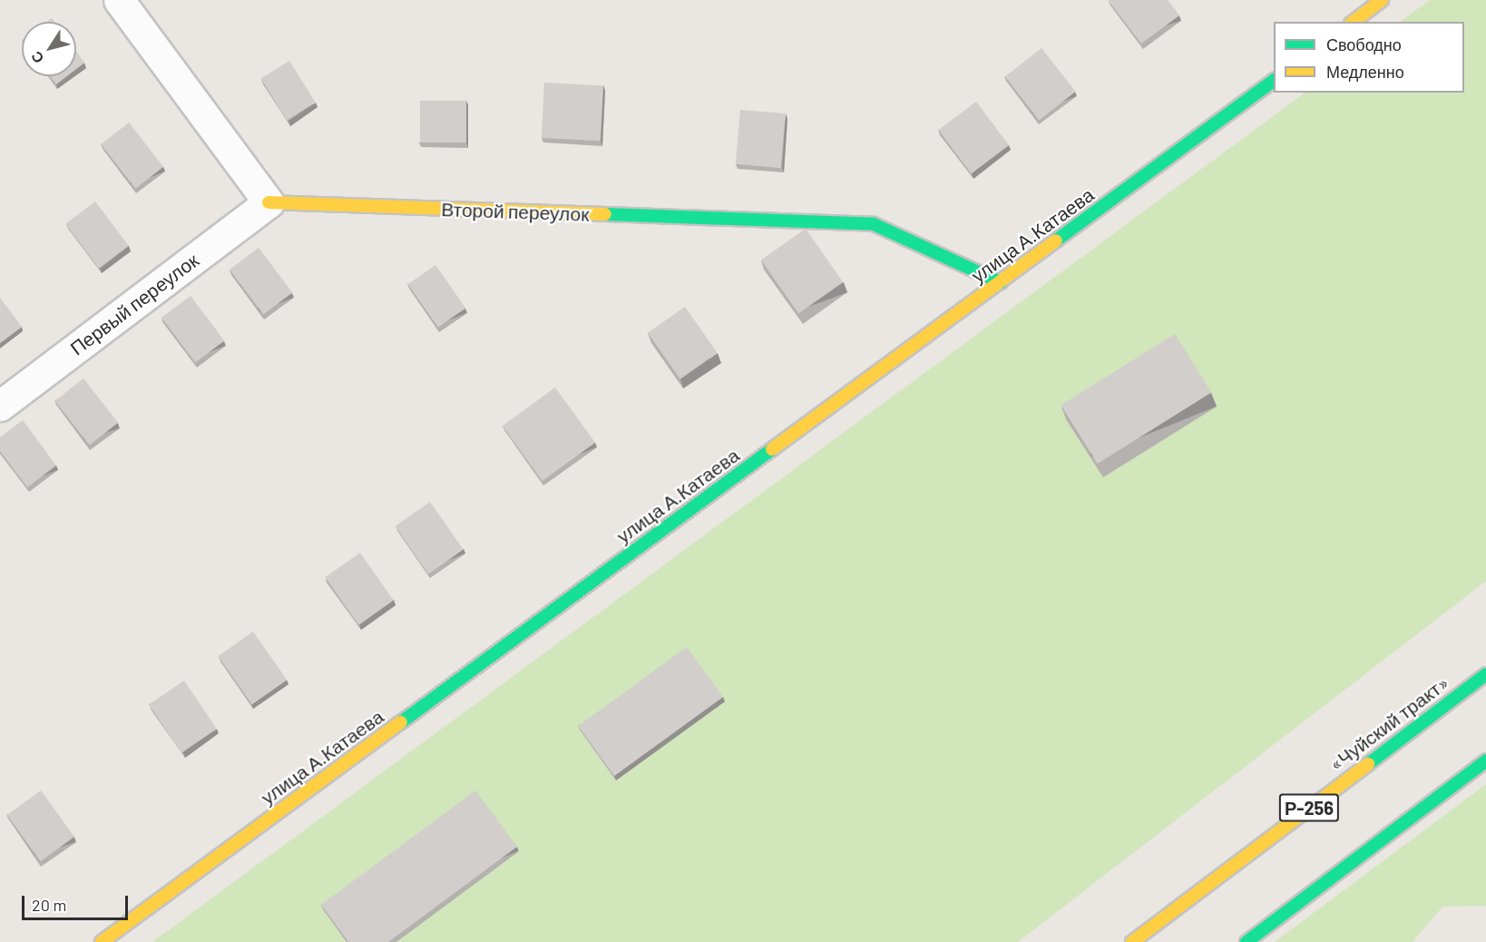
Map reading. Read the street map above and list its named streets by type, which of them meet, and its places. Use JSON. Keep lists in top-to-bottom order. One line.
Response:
{"streets":{"main road":["Второй переулок","улица А.Катаева","«Чуйский тракт»","Р-256"],"street":["Первый переулок"]},"crossings":[["Второй переулок","улица А.Катаева"],["Второй переулок","Первый переулок"]],"legend":["Свободно","Медленно"],"scale_bar":"20 m","north":"bottom left"}
